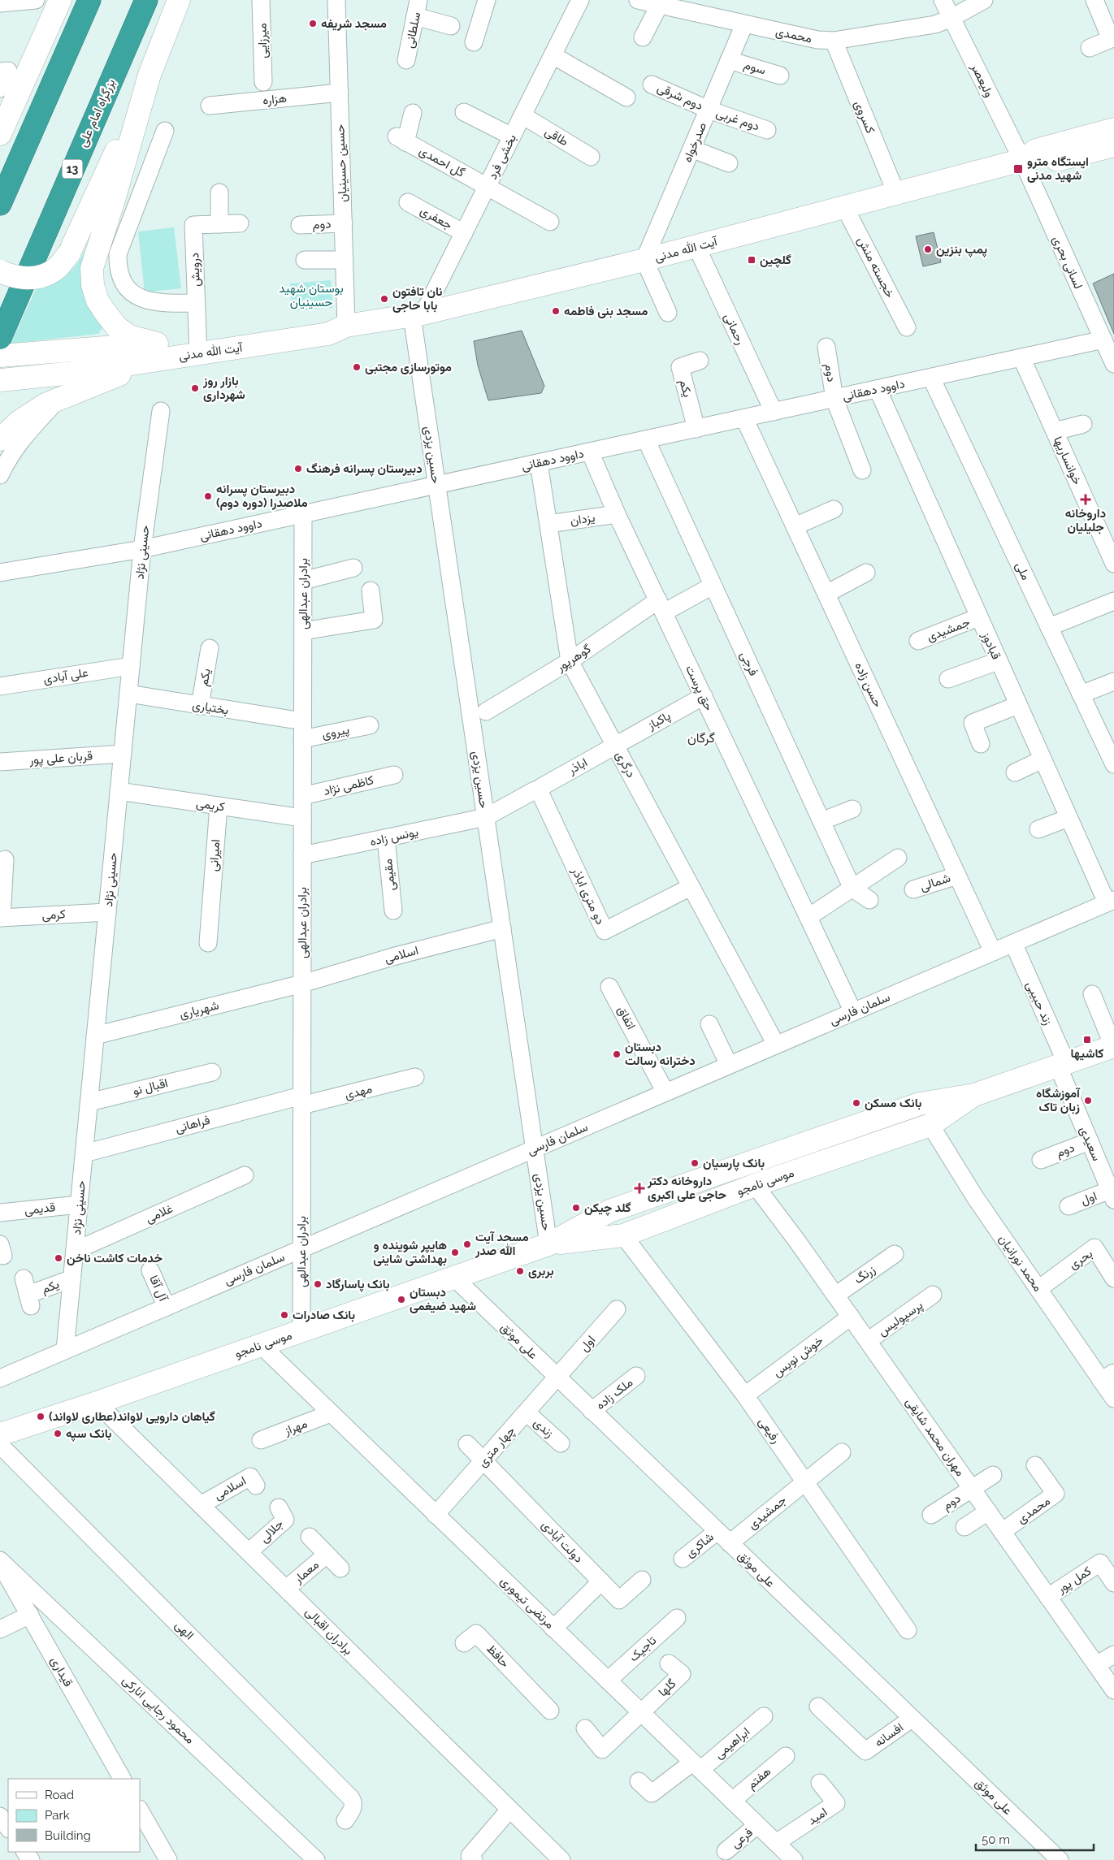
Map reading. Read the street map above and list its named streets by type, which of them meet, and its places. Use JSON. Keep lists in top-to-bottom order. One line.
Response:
{"streets":{"highway":["بزرگراه امام علی","13"],"main road":["آیت الله مدنی","موسی نامجو"],"street":["سلطانی","محمدی","میرزایی","سوم","ولیعصر","دوم شرقی","هزاره","کسروی","دوم غربی","طاقی","صدرخواه","بخشی فرد","گل احمدی","حسین حسینیان","جعفری","دوم","لسانی بحری","خجسته منش","درویش","رحمانی","یکم","داوود دهقانی","حسین یزدی","خوانساریها","یزدان","حسینی نژاد","ملی","برادران عبدالهی","جمشیدی","قبادوز","گوهرپور","فرجی","علی آبادی","حسن زاده","حق پرست","بختیاری","پاکباز","پیروی","قربان علی پور","درگری","اباذر","کاظمی نژاد","کریمی","یونس زاده","امیرانی","مقیمی","شمالی","دو متری اباذر","کرمی","اسلامی","زند حبیبی","سلمان فارسی","شهریاری","اتفاق","اقبال نو","مهدی","فراهانی","سعیدی","اول","قدیمی","غلامی","بحری","محمد نورانیان","زرنگ","آل آقا","پرسپولیس","علی موثق","خوش نویس","ملک زاده","مهراز","زندی","رفیعی","مهران محمد شایقی","چهار متری","جلالی","دولت آبادی","شاکری","معمار","کمل پور","مرتضی تیموری","الهی","برادران اقبالی","تاجیک","حافظ","قیداری","گلها","محمود رجایی انارکی","افسانه","ابراهیمی","هفتم","امید","فرعی"]},"crossings":[["محمدی","ولیعصر"],["محمدی","کسروی"],["محمدی","صدرخواه"],["محمدی","مهران محمد شایقی"],["سوم","صدرخواه"],["ولیعصر","آیت الله مدنی"],["ولیعصر","لسانی بحری"],["دوم شرقی","دوم غربی"],["دوم شرقی","صدرخواه"],["هزاره","حسین حسینیان"],["کسروی","آیت الله مدنی"],["دوم غربی","صدرخواه"],["طاقی","بخشی فرد"],["صدرخواه","آیت الله مدنی"],["بخشی فرد","گل احمدی"],["بخشی فرد","جعفری"],["بخشی فرد","آیت الله مدنی"],["بخشی فرد","حسین یزدی"],["حسین حسینیان","دوم"],["حسین حسینیان","آیت الله مدنی"],["دوم","داوود دهقانی"],["دوم","سعیدی"],["دوم","مهران محمد شایقی"],["آیت الله مدنی","لسانی بحری"],["آیت الله مدنی","خجسته منش"],["آیت الله مدنی","درویش"],["آیت الله مدنی","رحمانی"],["آیت الله مدنی","حسین یزدی"],["لسانی بحری","داوود دهقانی"],["رحمانی","داوود دهقانی"],["یکم","داوود دهقانی"],["یکم","حسینی نژاد"],["یکم","بختیاری"],["داوود دهقانی","حسین یزدی"],["داوود دهقانی","خوانساریها"],["داوود دهقانی","حسینی نژاد"],["داوود دهقانی","ملی"],["داوود دهقانی","برادران عبدالهی"],["داوود دهقانی","قبادوز"],["داوود دهقانی","فرجی"],["داوود دهقانی","حسن زاده"],["داوود دهقانی","حق پرست"],["داوود دهقانی","درگری"],["حسین یزدی","اباذر"],["حسین یزدی","یونس زاده"],["حسین یزدی","اسلامی"],["حسین یزدی","سلمان فارسی"],["حسین یزدی","موسی نامجو"],["یزدان","حق پرست"],["یزدان","درگری"],["حسینی نژاد","علی آبادی"],["حسینی نژاد","بختیاری"],["حسینی نژاد","قربان علی پور"],["حسینی نژاد","کریمی"],["حسینی نژاد","کرمی"],["حسینی نژاد","سلمان فارسی"],["حسینی نژاد","شهریاری"],["حسینی نژاد","اقبال نو"],["حسینی نژاد","فراهانی"],["حسینی نژاد","قدیمی"],["حسینی نژاد","غلامی"],["برادران عبدالهی","پیروی"],["برادران عبدالهی","کاظمی نژاد"],["برادران عبدالهی","کریمی"],["برادران عبدالهی","یونس زاده"],["برادران عبدالهی","اسلامی"],["برادران عبدالهی","سلمان فارسی"],["برادران عبدالهی","شهریاری"],["برادران عبدالهی","مهدی"],["برادران عبدالهی","فراهانی"],["برادران عبدالهی","موسی نامجو"],["جمشیدی","قبادوز"],["جمشیدی","علی موثق"],["جمشیدی","رفیعی"],["قبادوز","سلمان فارسی"],["گوهرپور","فرجی"],["گوهرپور","حق پرست"],["گوهرپور","درگری"],["حسن زاده","شمالی"],["حسن زاده","سلمان فارسی"],["حق پرست","پاکباز"],["حق پرست","سلمان فارسی"],["پاکباز","درگری"],["پاکباز","اباذر"],["درگری","اباذر"],["درگری","دو متری اباذر"],["درگری","سلمان فارسی"],["اباذر","یونس زاده"],["اباذر","دو متری اباذر"],["کریمی","امیرانی"],["یونس زاده","مقیمی"],["اسلامی","شهریاری"],["اسلامی","برادران اقبالی"],["زند حبیبی","سلمان فارسی"],["زند حبیبی","سعیدی"],["زند حبیبی","موسی نامجو"],["سلمان فارسی","اتفاق"],["سلمان فارسی","آل آقا"],["مهدی","فراهانی"],["سعیدی","موسی نامجو"],["سعیدی","اول"],["موسی نامجو","محمد نورانیان"],["موسی نامجو","علی موثق"],["موسی نامجو","رفیعی"],["موسی نامجو","مهران محمد شایقی"],["موسی نامجو","مرتضی تیموری"],["موسی نامجو","برادران اقبالی"],["اول","علی موثق"],["اول","چهار متری"],["بحری","محمد نورانیان"],["زرنگ","مهران محمد شایقی"],["پرسپولیس","مهران محمد شایقی"],["علی موثق","ملک زاده"],["علی موثق","چهار متری"],["علی موثق","شاکری"],["علی موثق","افسانه"],["خوش نویس","رفیعی"],["خوش نویس","مهران محمد شایقی"],["مهراز","مرتضی تیموری"],["زندی","چهار متری"],["مهران محمد شایقی","کمل پور"],["چهار متری","دولت آبادی"],["چهار متری","مرتضی تیموری"],["جلالی","برادران اقبالی"],["معمار","برادران اقبالی"],["مرتضی تیموری","تاجیک"],["مرتضی تیموری","گلها"],["مرتضی تیموری","ابراهیمی"],["مرتضی تیموری","هفتم"],["مرتضی تیموری","امید"],["مرتضی تیموری","فرعی"],["قیداری","محمود رجایی انارکی"]],"districts":["گرگان"],"parks":["بوستان شهید حسینیان"],"places":{"other":["مسجد شریفه","پمپ بنزین","نان تافتون بابا حاجی","مسجد بنی فاطمه","موتورسازی مجتبی","بازار روز شهرداری","دبیرستان پسرانه فرهنگ","دبيرستان پسرانه ملاصدرا (دوره دوم)","دبستان دخترانه رسالت","آموزشگاه زبان تاک","بانک مسکن","بانک پارسیان","گلد چیکن","مسجد آیت الله صدر","هایپر شوینده و بهداشتی شاینی","خدمات کاشت ناخن","بربری","بانک پاسارگاد","دبستان شهید ضیغمی","بانک صادرات","گیاهان دارویی لاواند(عطاری لاواند)","بانک سپه"],"transit":["ایستگاه مترو شهید مدنی","گلچین","کاشیها"],"health":["داروخانه جلیلیان","داروخانه دکتر حاجی علی اکبری"]},"legend":["Road","Park","Building"],"scale_bar":"50 m"}
